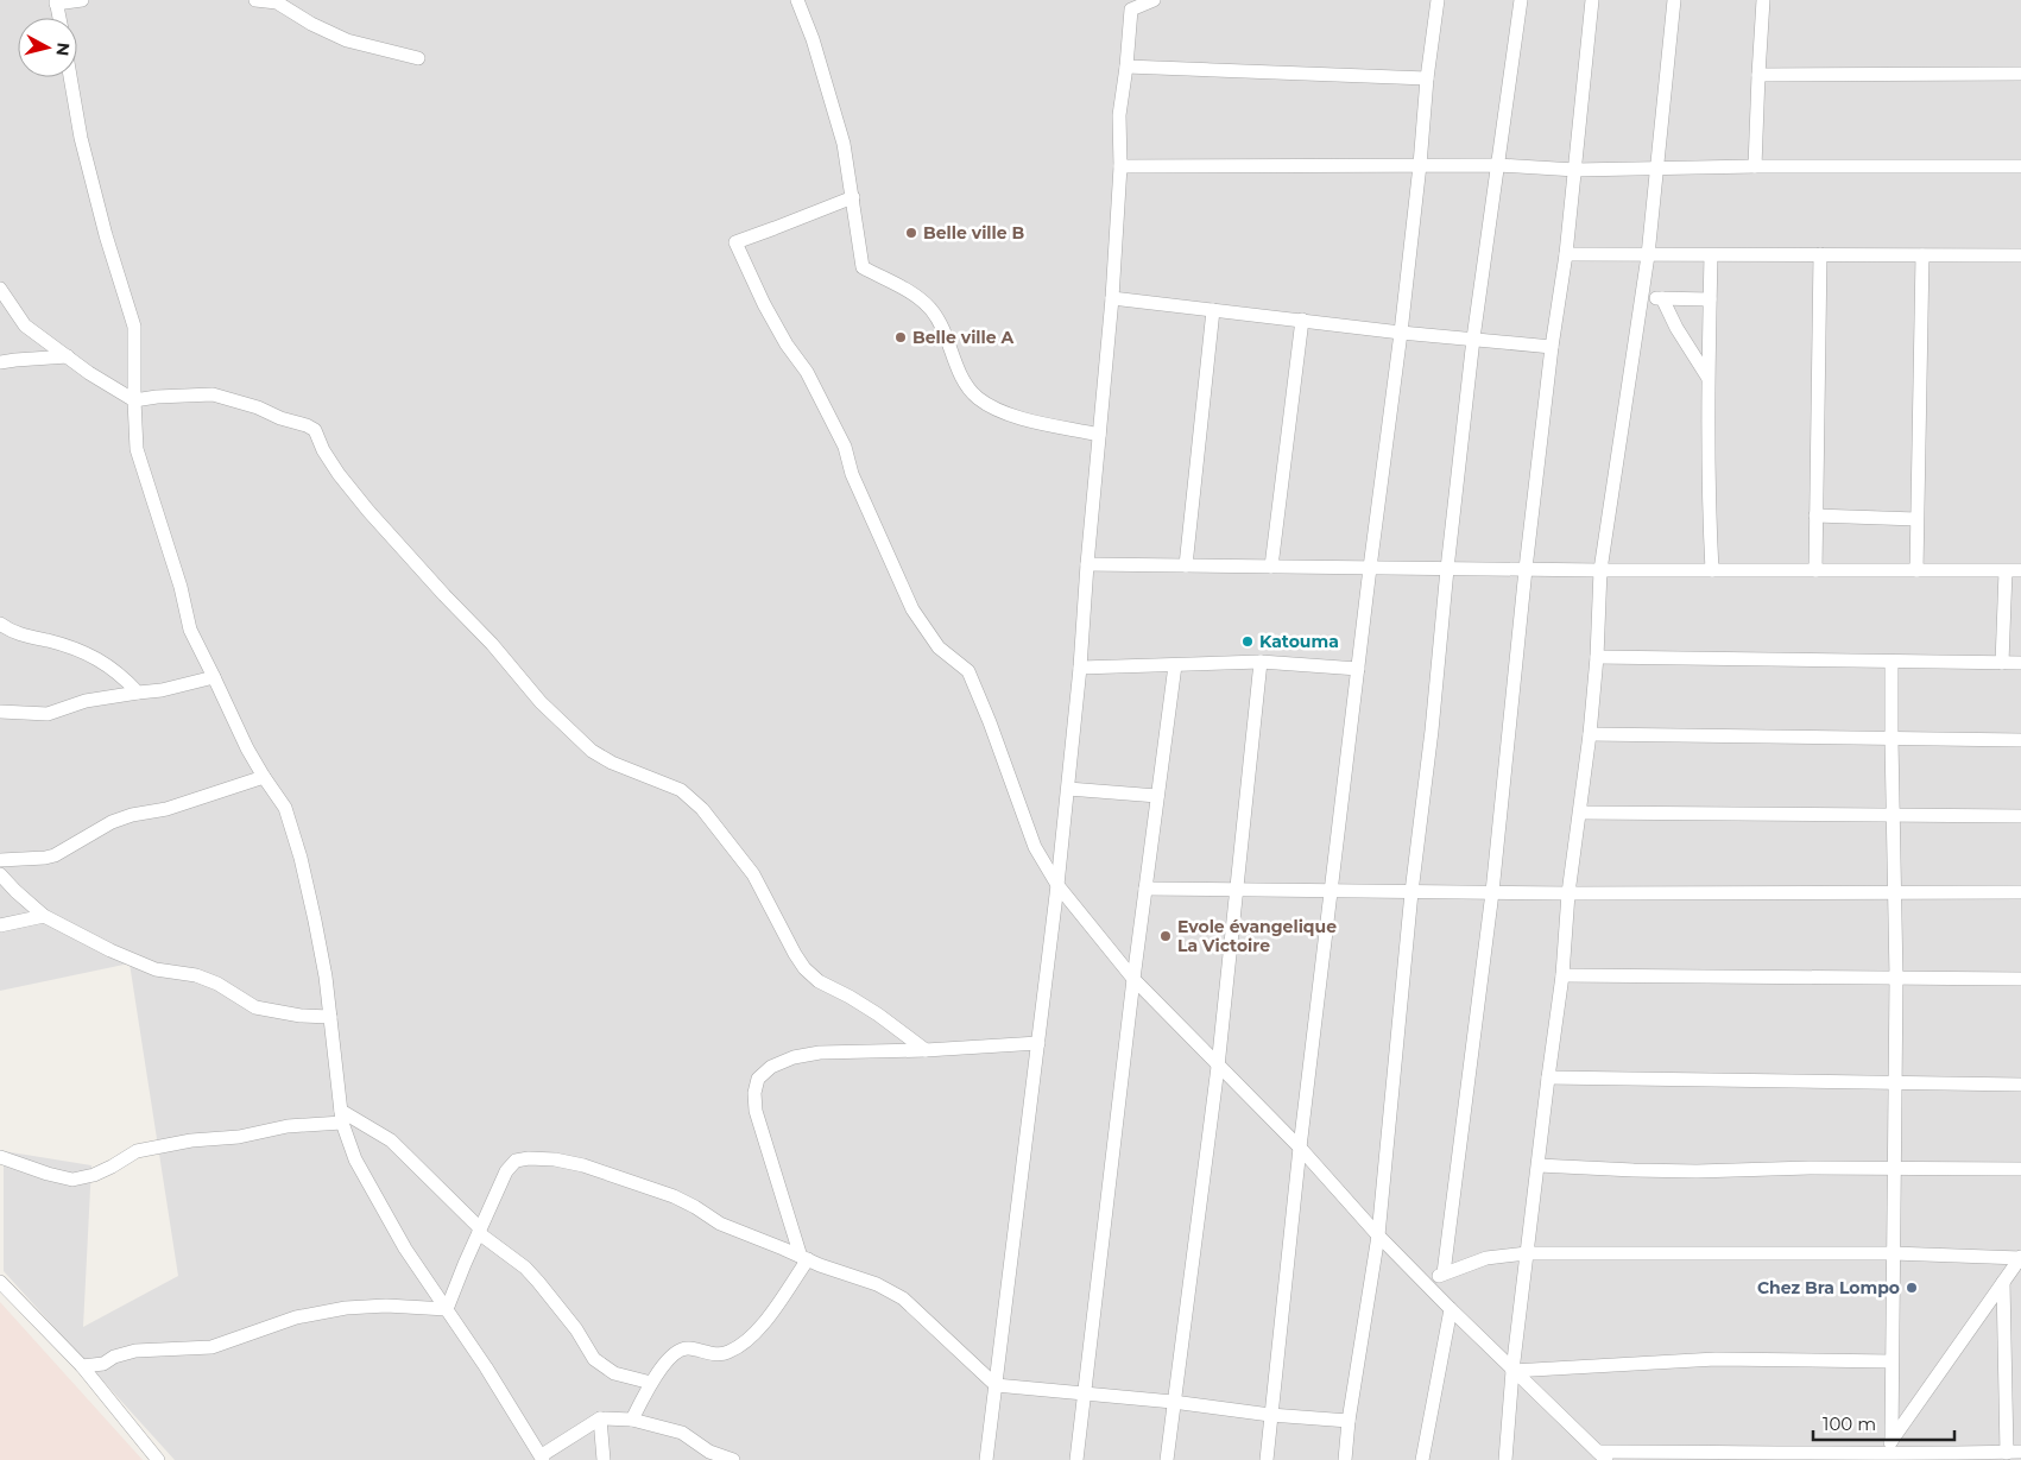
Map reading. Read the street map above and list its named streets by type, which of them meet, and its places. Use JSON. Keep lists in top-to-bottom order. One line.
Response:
{"places":["Belle ville B","Belle ville A","Katouma","Evole évangelique La Victoire","Chez Bra Lompo"],"scale_bar":"100 m","north":"right"}
